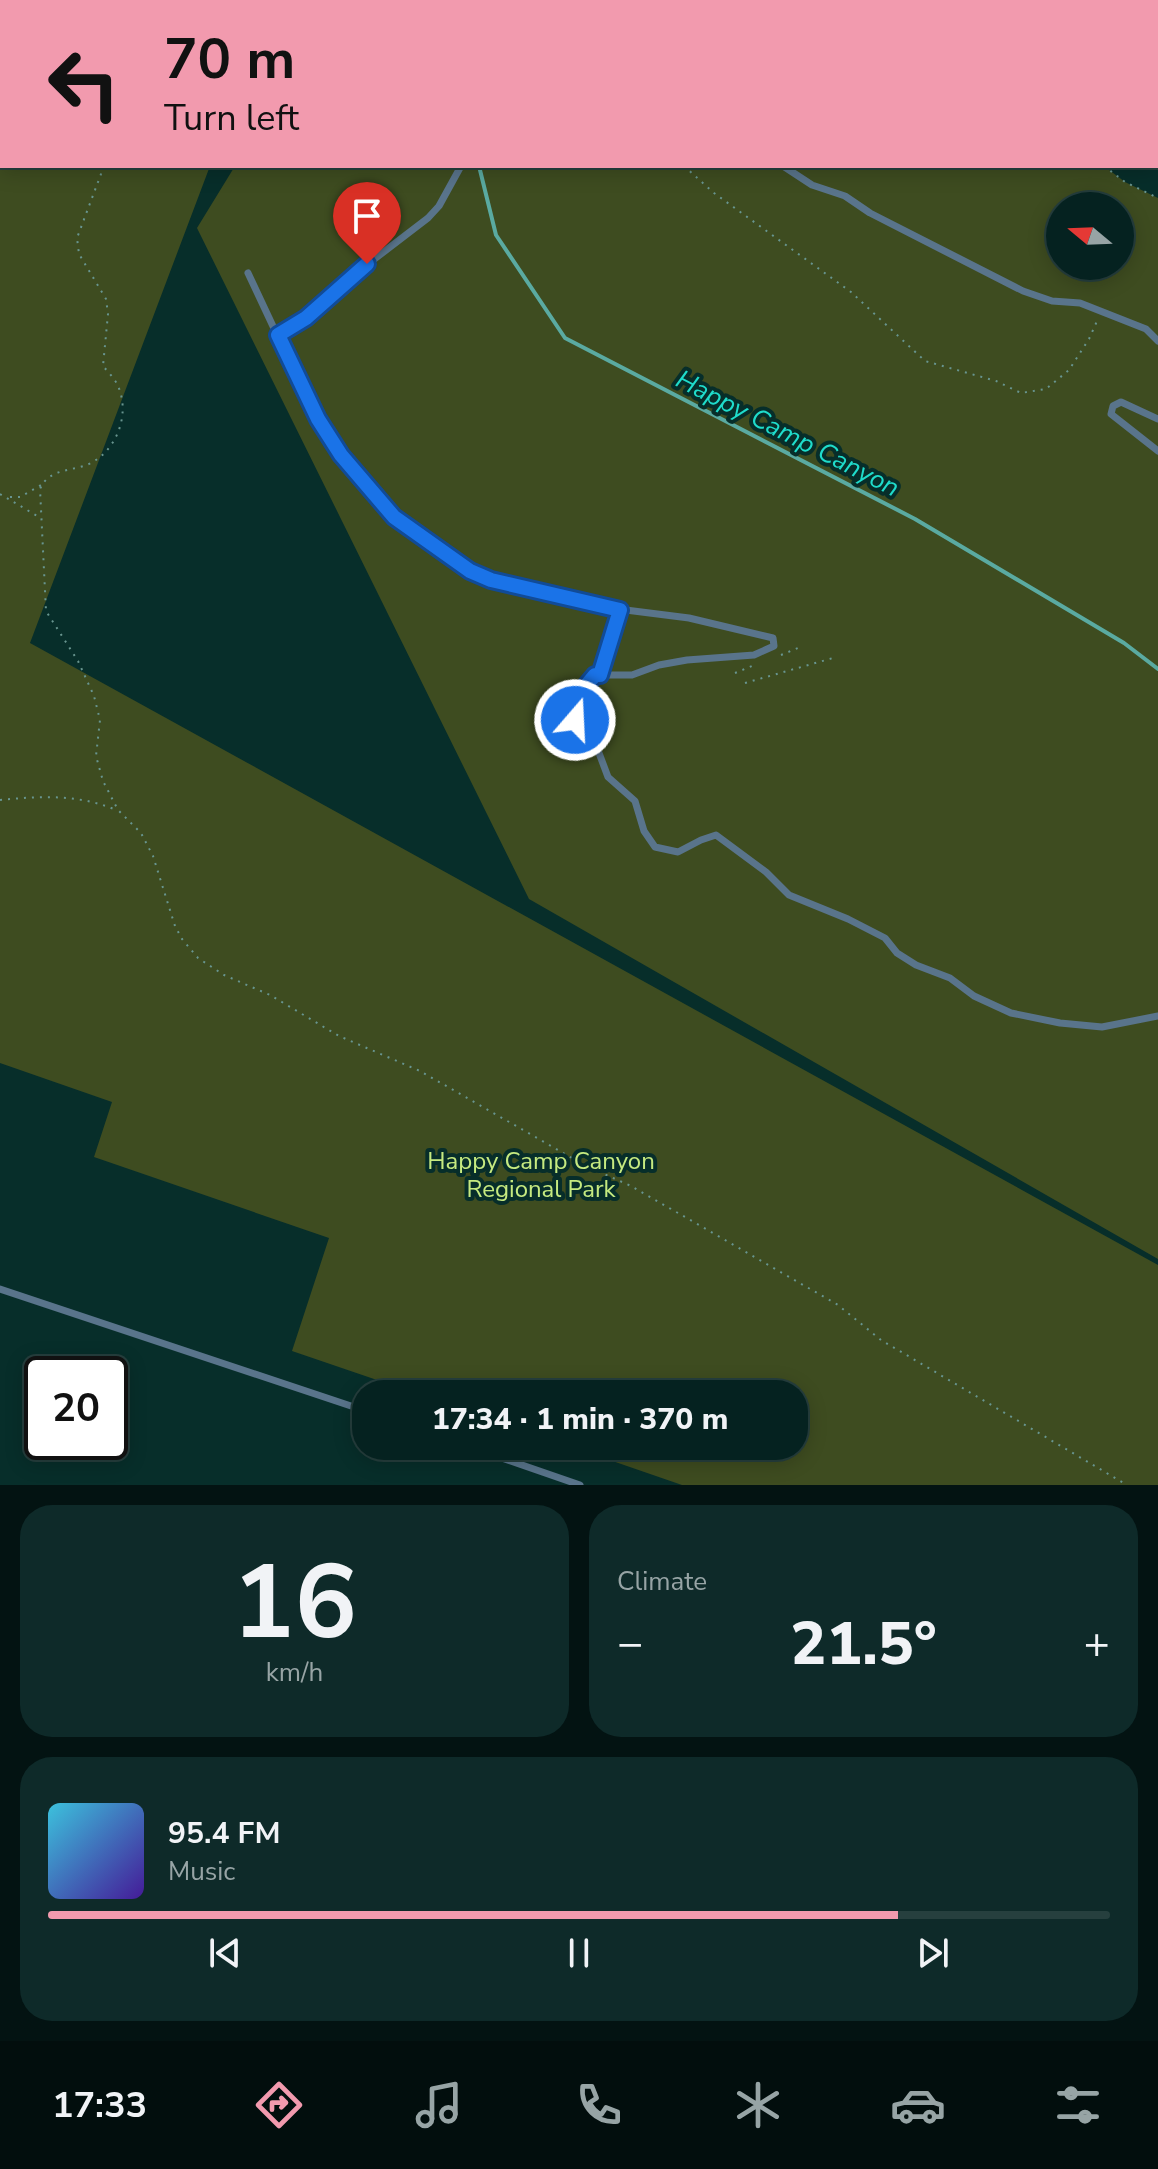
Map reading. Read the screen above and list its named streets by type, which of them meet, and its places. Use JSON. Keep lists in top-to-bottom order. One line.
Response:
{"water":["Happy Camp Canyon"],"parks":["Happy Camp Canyon Regional Park"],"north":"left","page":{"turn":["70 m","Turn left"],"limit":"20","trip":"17:34 · 1 min · 370 m","tile":[["16","km/h"],"Climate"],"heat":["−","21.5°","+"],"song":["95.4 FM","Music"],"tabs":"17:33"}}
